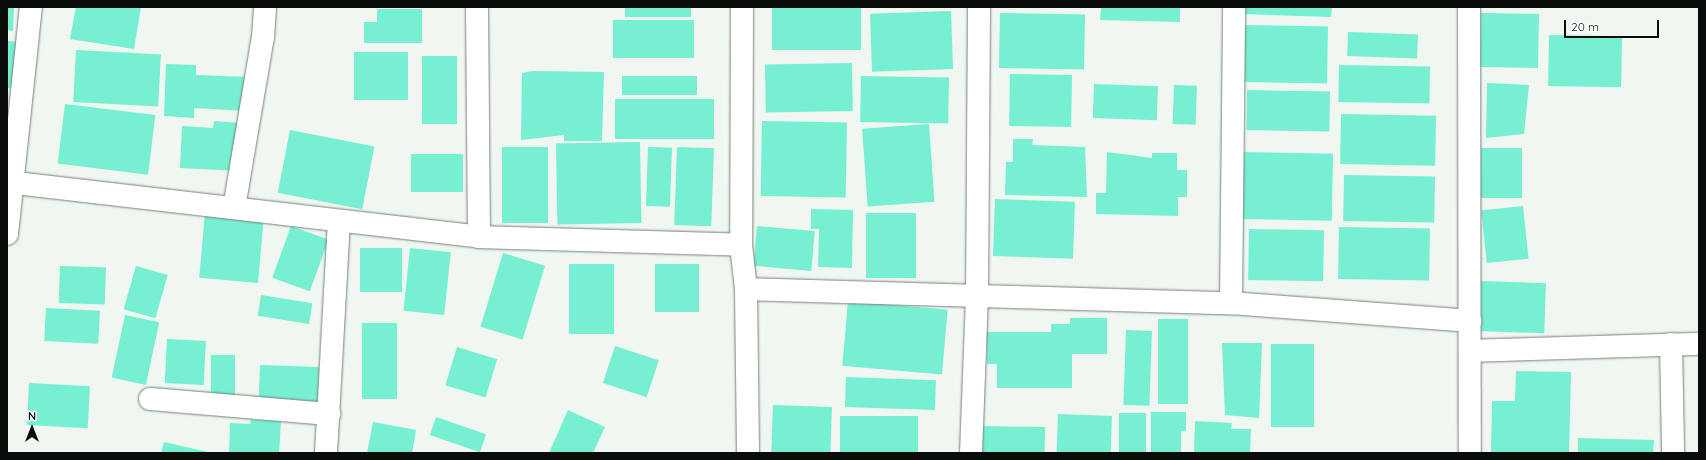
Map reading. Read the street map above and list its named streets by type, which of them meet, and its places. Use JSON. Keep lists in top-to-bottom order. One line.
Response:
{"scale_bar":"20 m","north":"top"}
